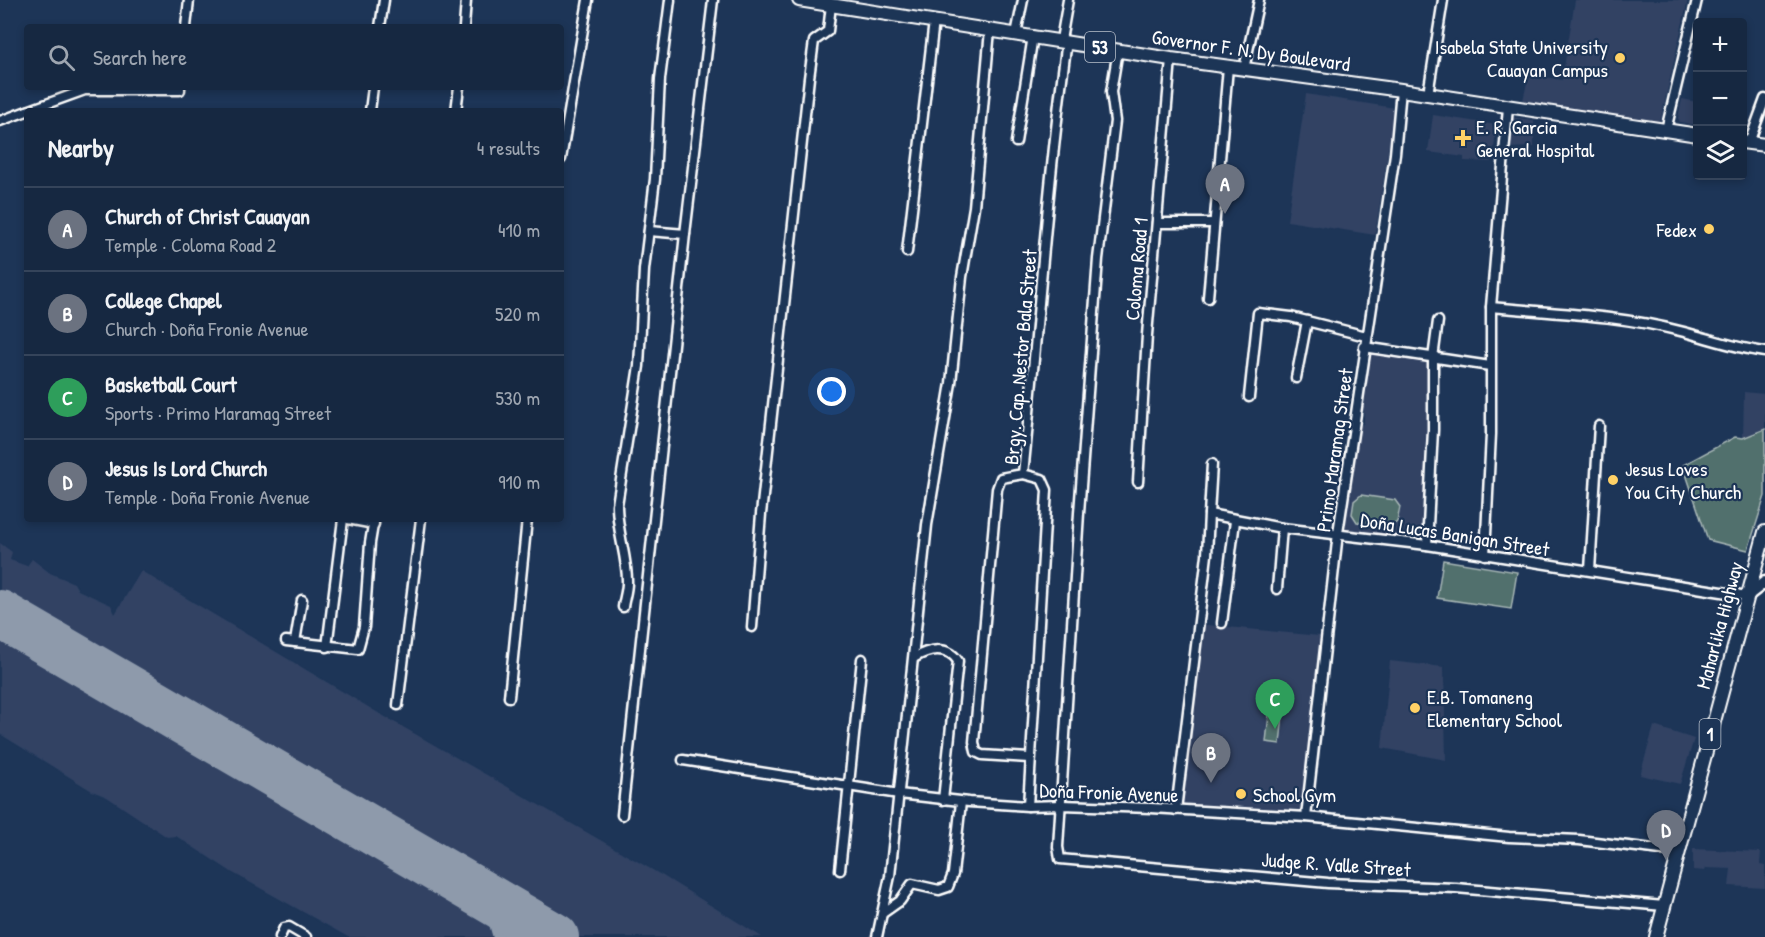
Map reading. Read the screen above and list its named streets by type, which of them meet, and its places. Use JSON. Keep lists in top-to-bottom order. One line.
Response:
{"streets":{"highway":["53","Governor F. N. Dy Boulevard","Maharlika Highway","1"],"street":["Coloma Road 1","Brgy. Cap. Nestor Bala Street","Primo Maramag Street","Doña Lucas Banigan Street","Doña Fronie Avenue","Judge R. Valle Street"]},"crossings":[["Governor F. N. Dy Boulevard","Coloma Road 1"],["Governor F. N. Dy Boulevard","Brgy. Cap. Nestor Bala Street"],["Governor F. N. Dy Boulevard","Primo Maramag Street"],["Governor F. N. Dy Boulevard","Judge R. Valle Street"],["Brgy. Cap. Nestor Bala Street","Doña Fronie Avenue"],["Primo Maramag Street","Doña Lucas Banigan Street"],["Primo Maramag Street","Doña Fronie Avenue"],["Doña Lucas Banigan Street","Maharlika Highway"],["Maharlika Highway","Doña Fronie Avenue"],["Maharlika Highway","Judge R. Valle Street"],["Doña Fronie Avenue","Judge R. Valle Street"]],"places":{"other":["Isabela State University Cauayan Campus","Fedex","Jesus Loves You City Church","E.B. Tomaneng Elementary School","School Gym"],"health":["E. R. Garcia General Hospital"]},"page":{"map_buttons":["+","−"],"search":"Search here","heading":["Nearby","4 results"],"pins":["A","C","B","D"],"list":[{"mark":"A","name":"Church of Christ Cauayan","note":"Temple · Coloma Road 2","value":"410 m"},{"mark":"B","name":"College Chapel","note":"Church · Doña Fronie Avenue","value":"520 m"},{"mark":"C","name":"Basketball Court","note":"Sports · Primo Maramag Street","value":"530 m"},{"mark":"D","name":"Jesus Is Lord Church","note":"Temple · Doña Fronie Avenue","value":"910 m"}]}}
